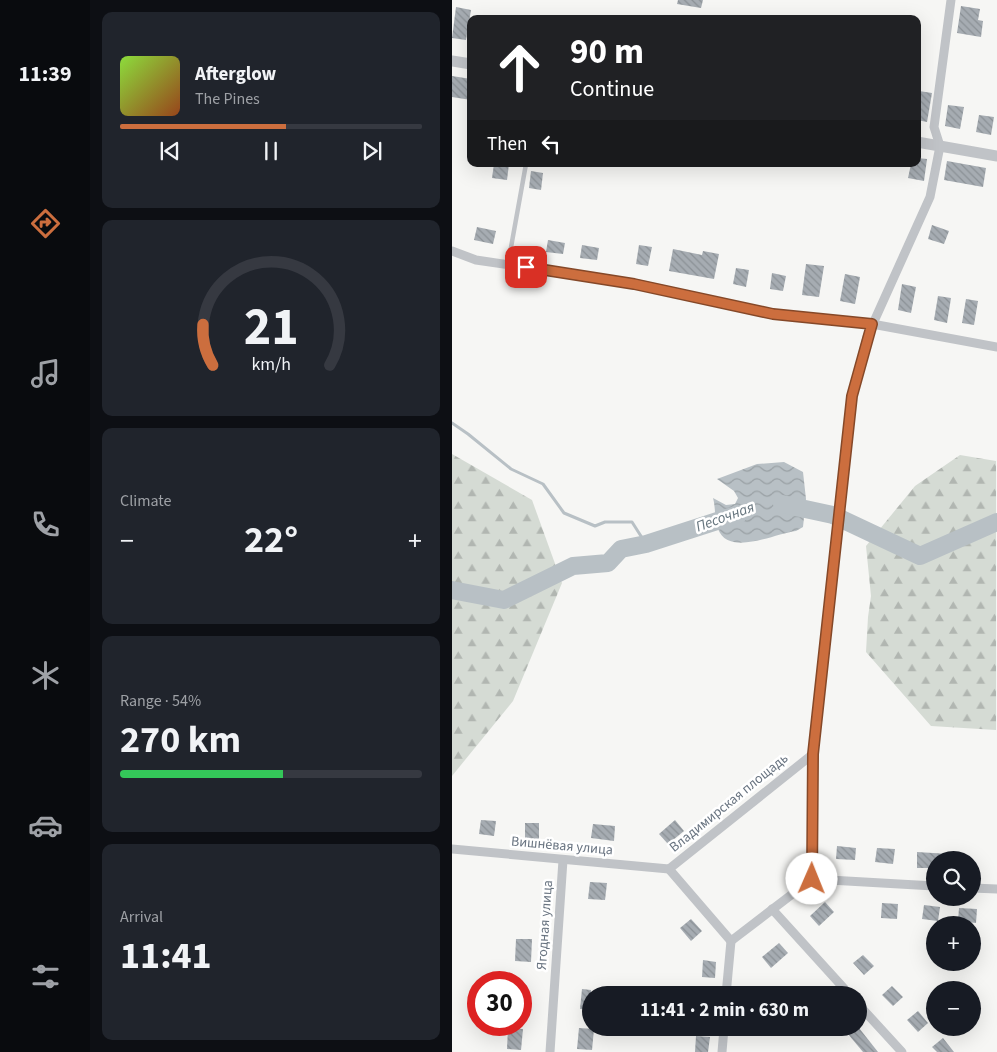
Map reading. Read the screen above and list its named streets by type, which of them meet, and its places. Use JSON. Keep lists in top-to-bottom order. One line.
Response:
{"streets":{"street":["Владимирская площадь","Вишнёвая улица","Ягодная улица"]},"crossings":[["Владимирская площадь","Вишнёвая улица"],["Вишнёвая улица","Ягодная улица"]],"water":["Песочная"],"page":{"tabs":"11:39","turn":["90 m","Continue"],"song":["Afterglow","The Pines"],"then":"Then","tile":["Climate",["Range · 54%","270 km"],["Arrival","11:41"]],"heat":["−","22°","+"],"map_buttons":["+","−"],"limit":"30","trip":"11:41 · 2 min · 630 m","gauge":["21","km/h"]}}
